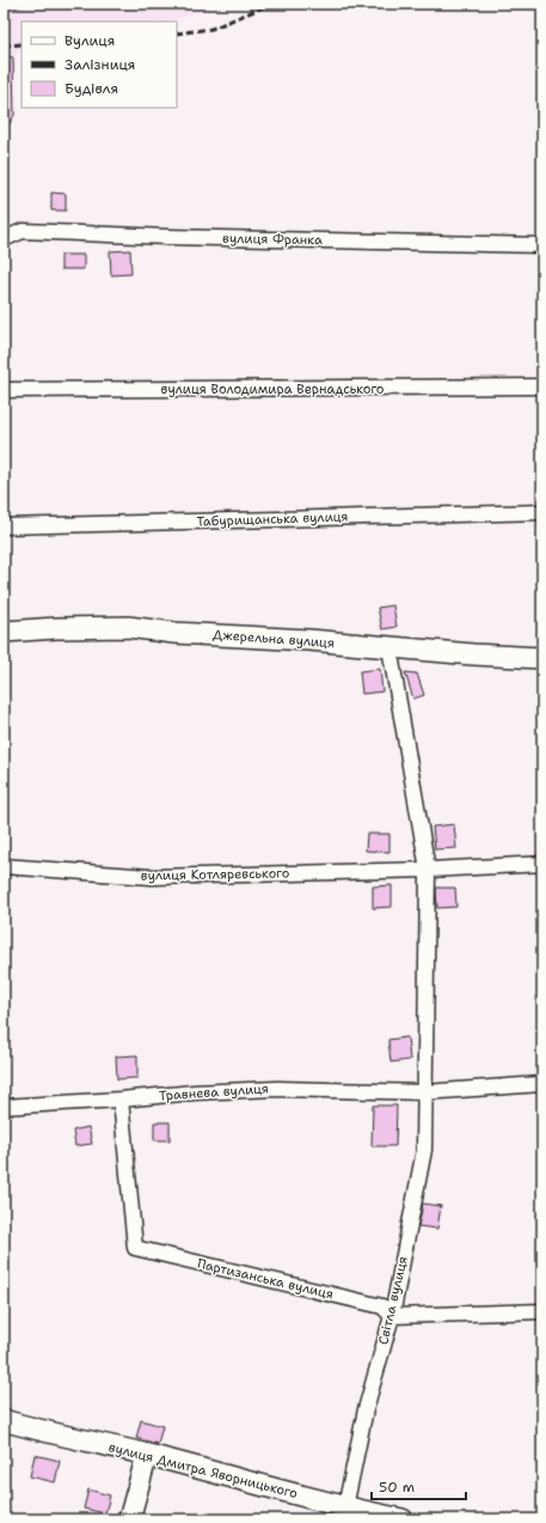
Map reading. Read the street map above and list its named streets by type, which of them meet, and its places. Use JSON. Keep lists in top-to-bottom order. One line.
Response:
{"streets":{"street":["вулиця Франка","вулиця Володимира Вернадського","Табурищанська вулиця","Джерельна вулиця","вулиця Котляревського","Травнева вулиця","Партизанська вулиця","Світла вулиця","вулиця Дмитра Яворницького"]},"crossings":[["Травнева вулиця","Партизанська вулиця"],["Травнева вулиця","Світла вулиця"],["Партизанська вулиця","Світла вулиця"],["Світла вулиця","вулиця Дмитра Яворницького"]],"legend":["Вулиця","Залізниця","Будівля"],"scale_bar":"50 m"}
